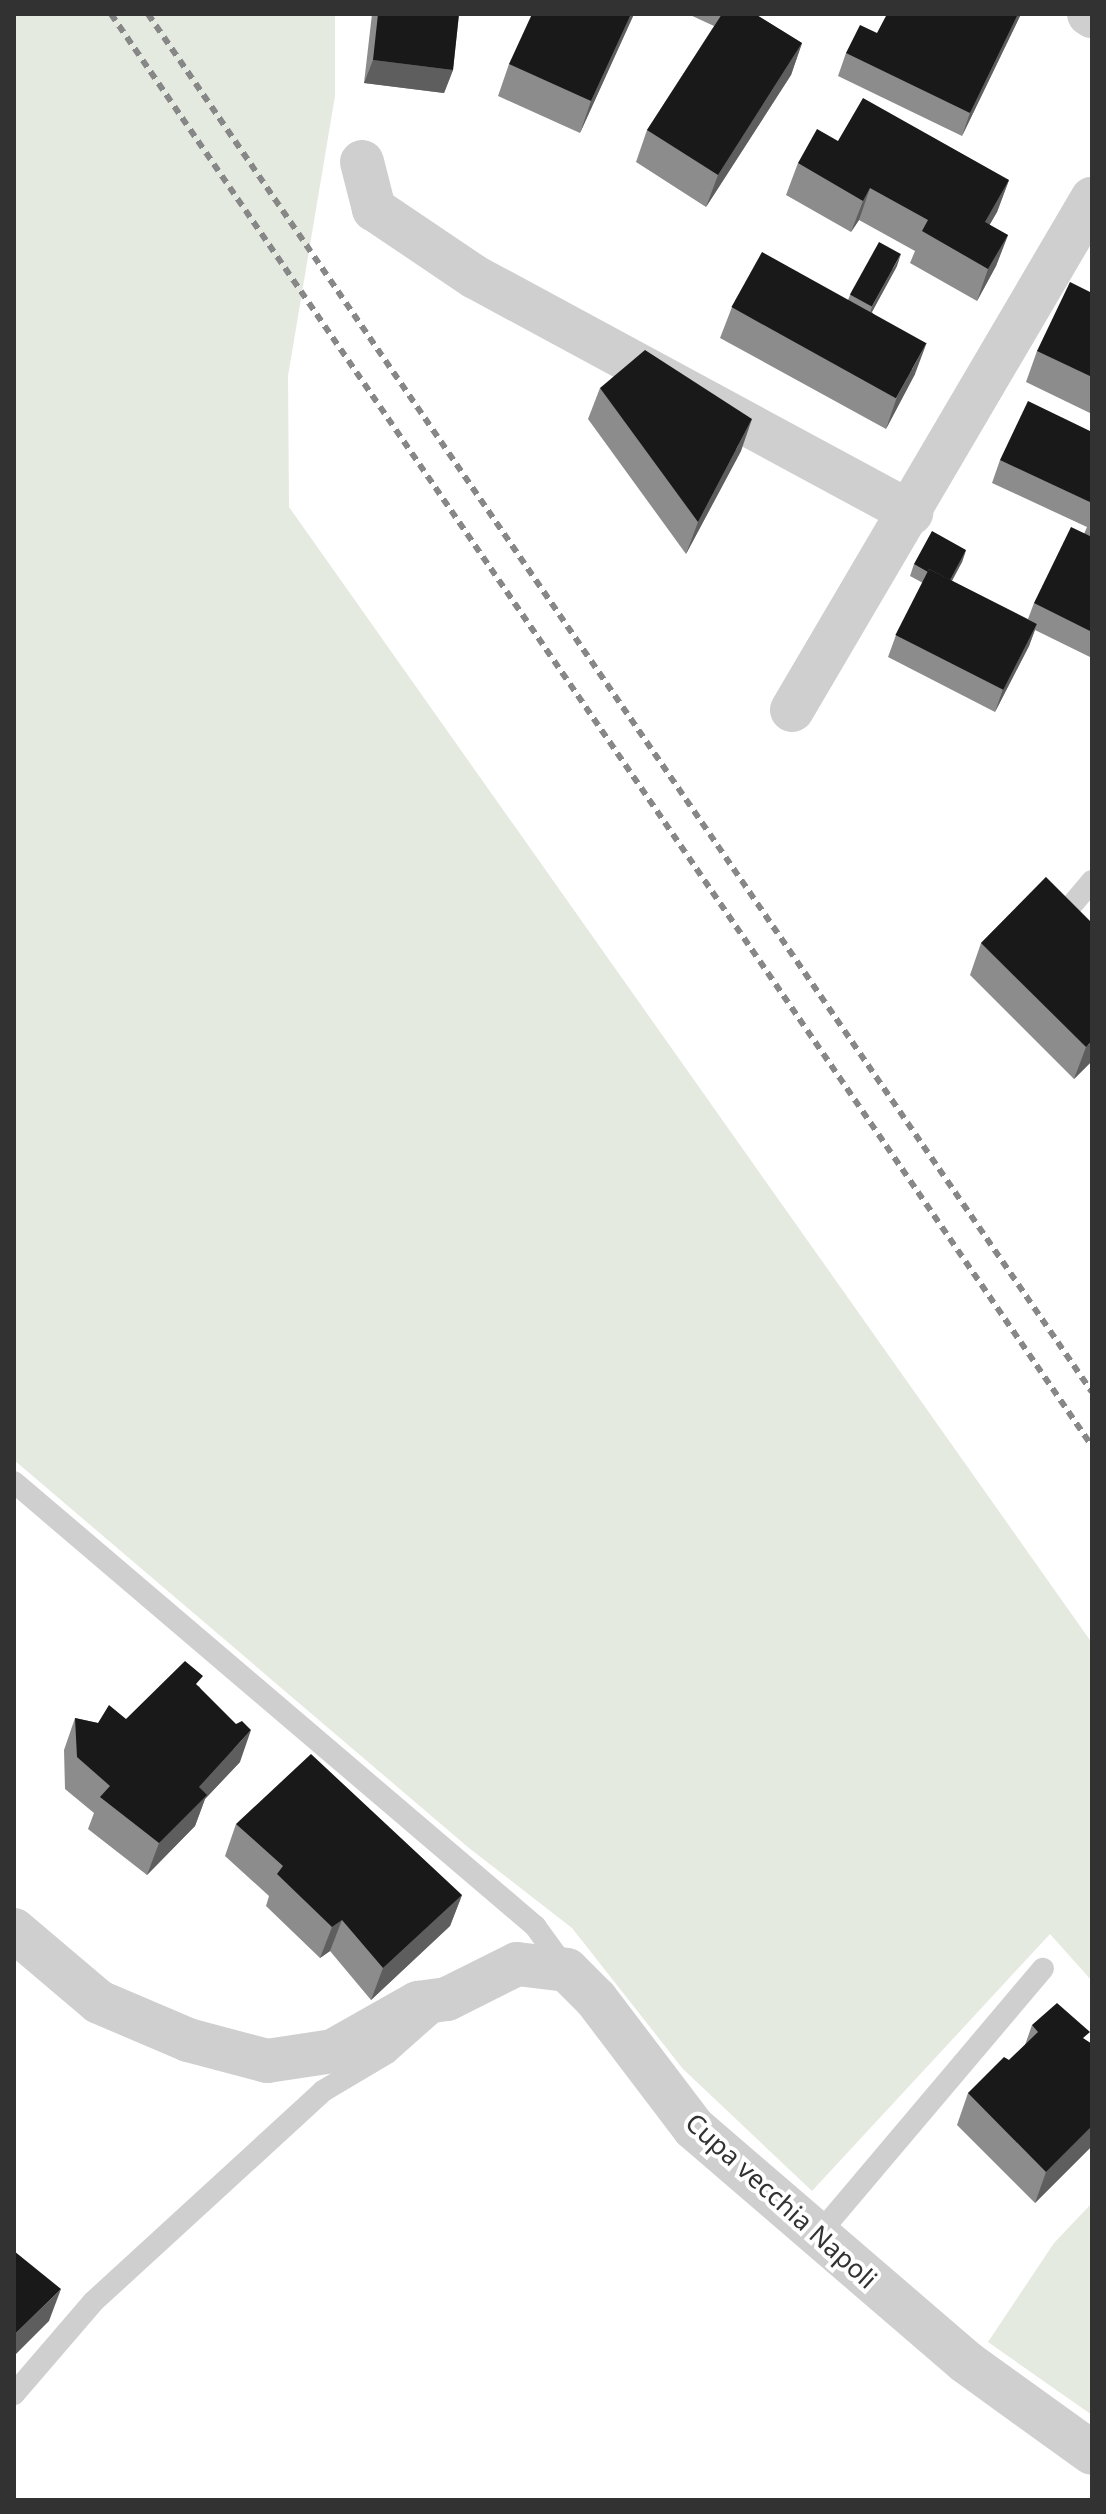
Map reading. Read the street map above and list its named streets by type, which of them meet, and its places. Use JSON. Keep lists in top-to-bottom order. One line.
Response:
{"streets":{"street":["Cupa vecchia Napoli"]}}
